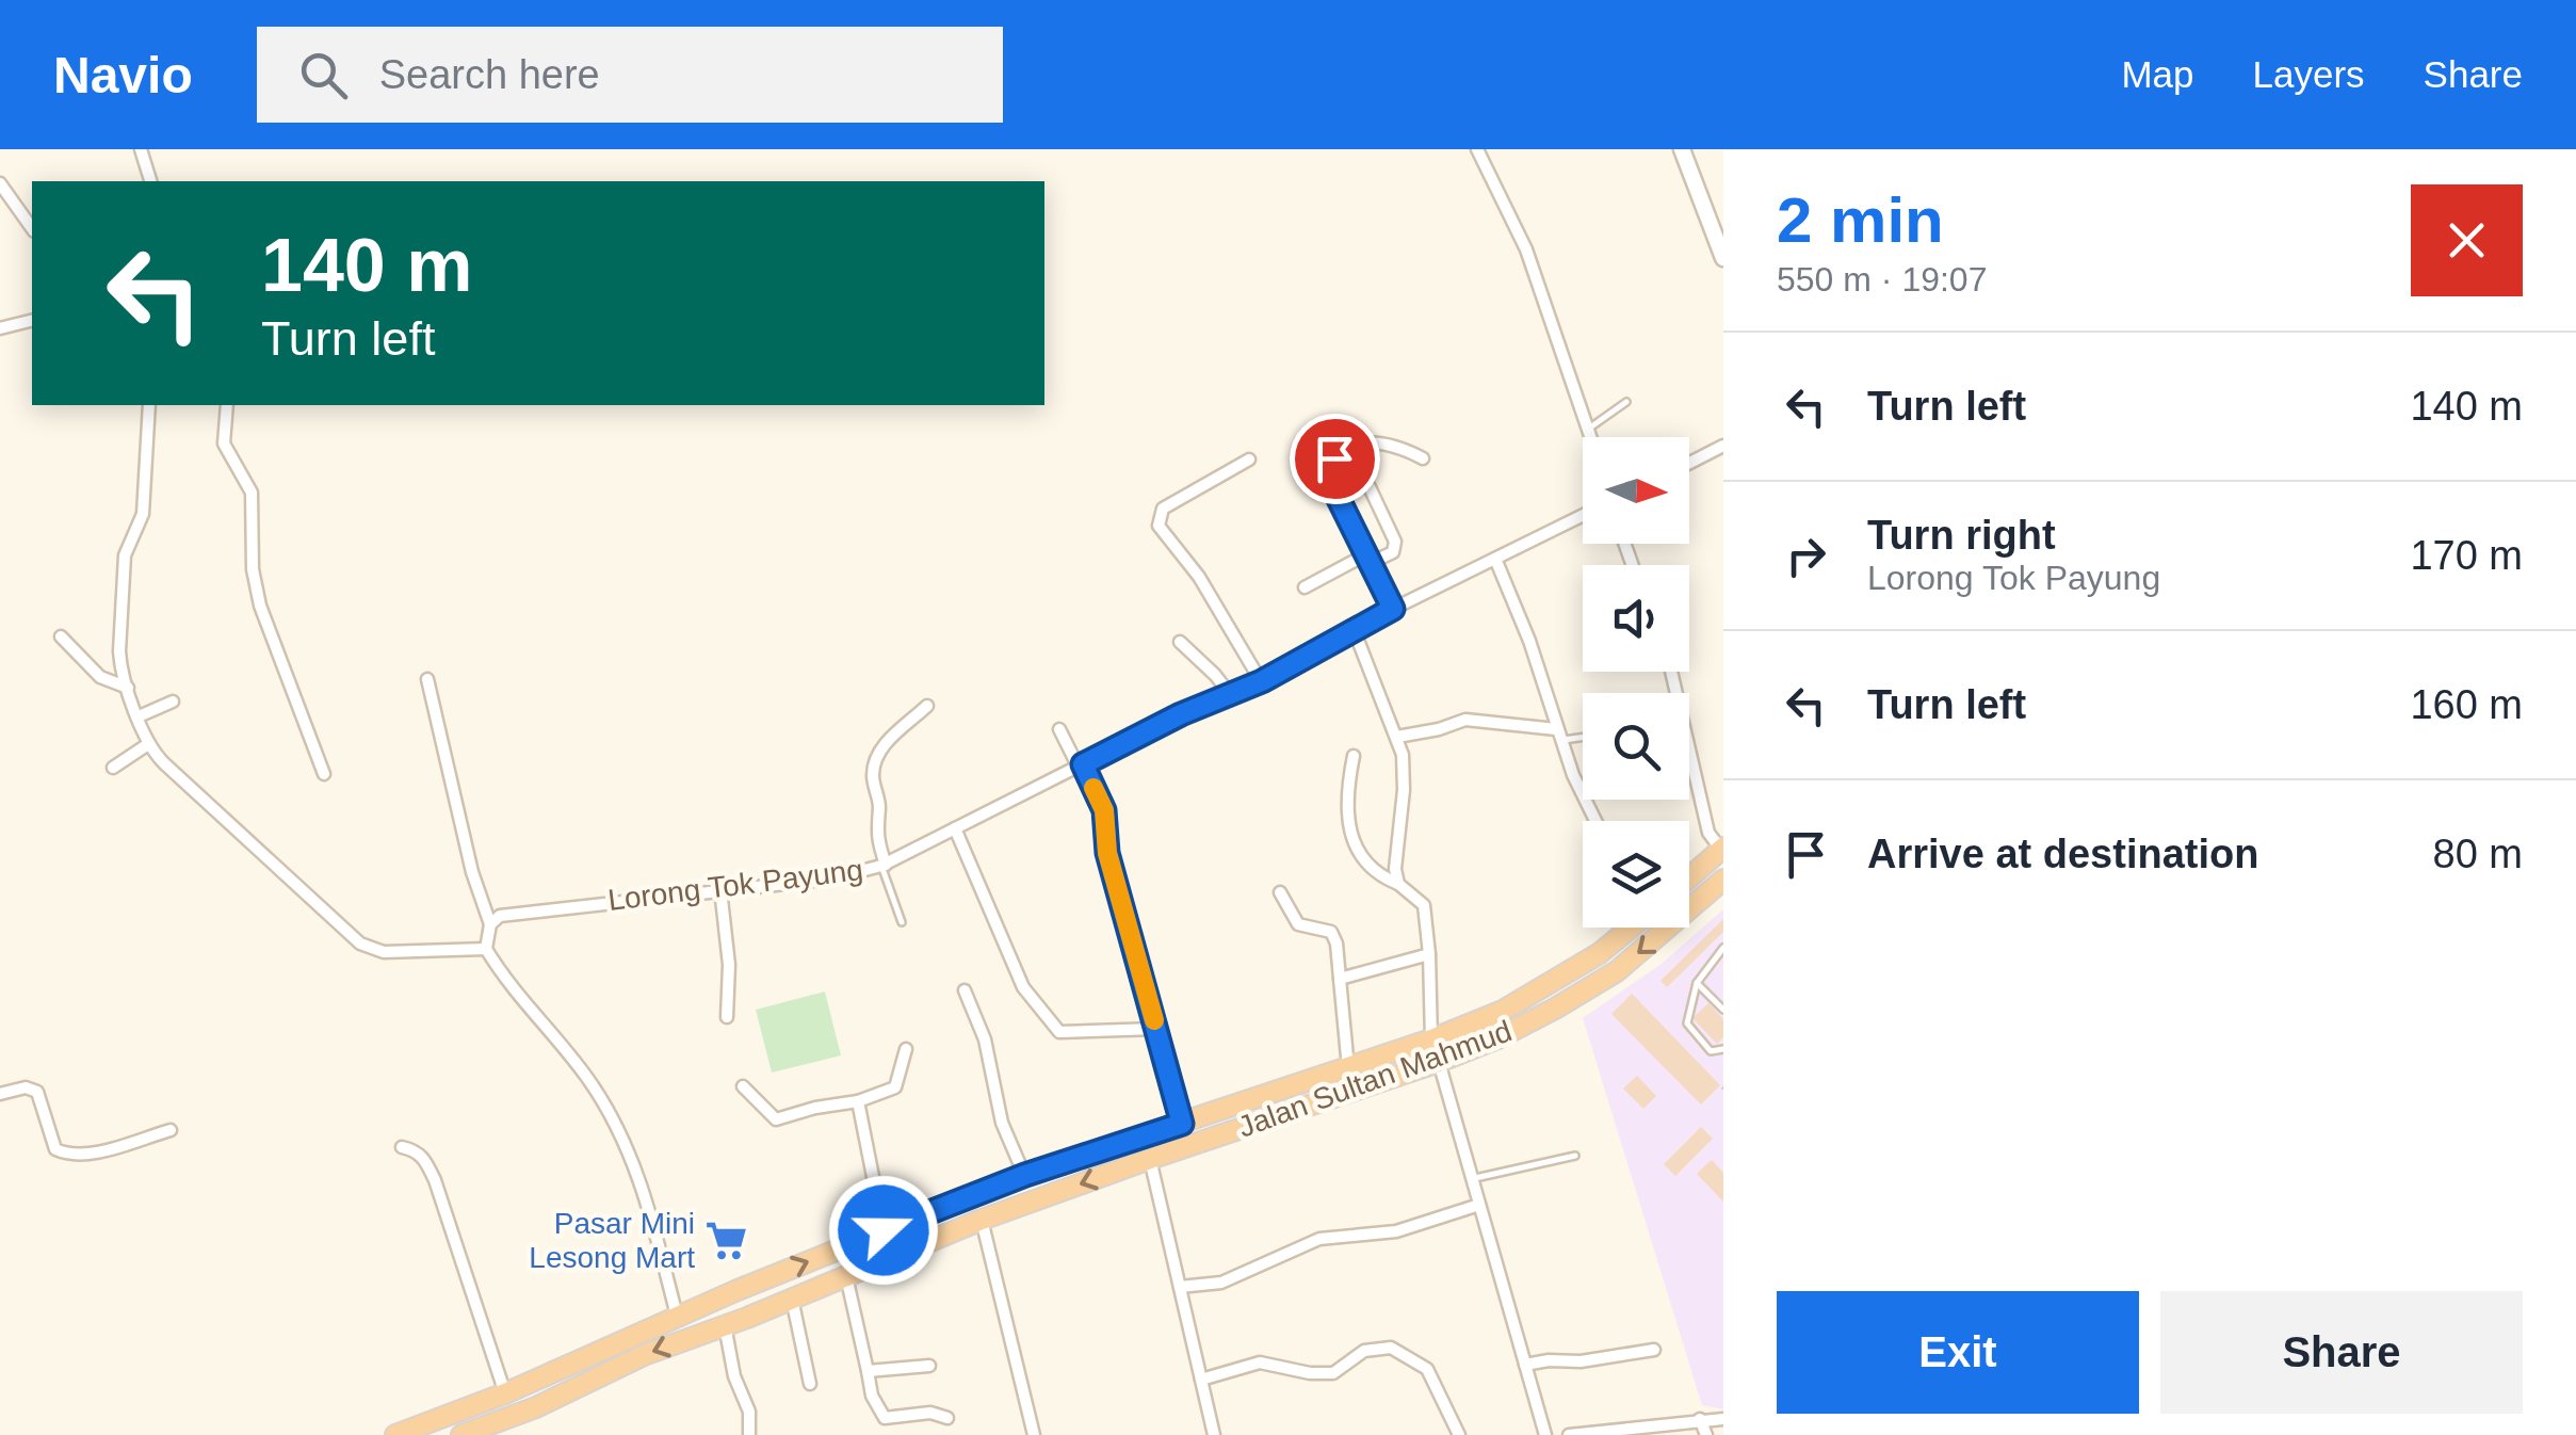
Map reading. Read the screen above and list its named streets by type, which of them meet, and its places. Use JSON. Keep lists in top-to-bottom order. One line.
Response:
{"streets":{"highway":["Jalan Sultan Mahmud"],"street":["Lorong Tok Payung"]},"places":{"supermarket":["Pasar Mini Lesong Mart"]},"north":"right","page":{"header":"Navio","search":"Search here","nav":["Map","Layers","Share"],"heading":["2 min","550 m · 19:07"],"turn":["140 m","Turn left"],"list":[{"name":"Turn left","value":"140 m"},{"name":"Turn right","note":"Lorong Tok Payung","value":"170 m"},{"name":"Turn left","value":"160 m"},{"name":"Arrive at destination","value":"80 m"}],"buttons":["Exit","Share"]}}
